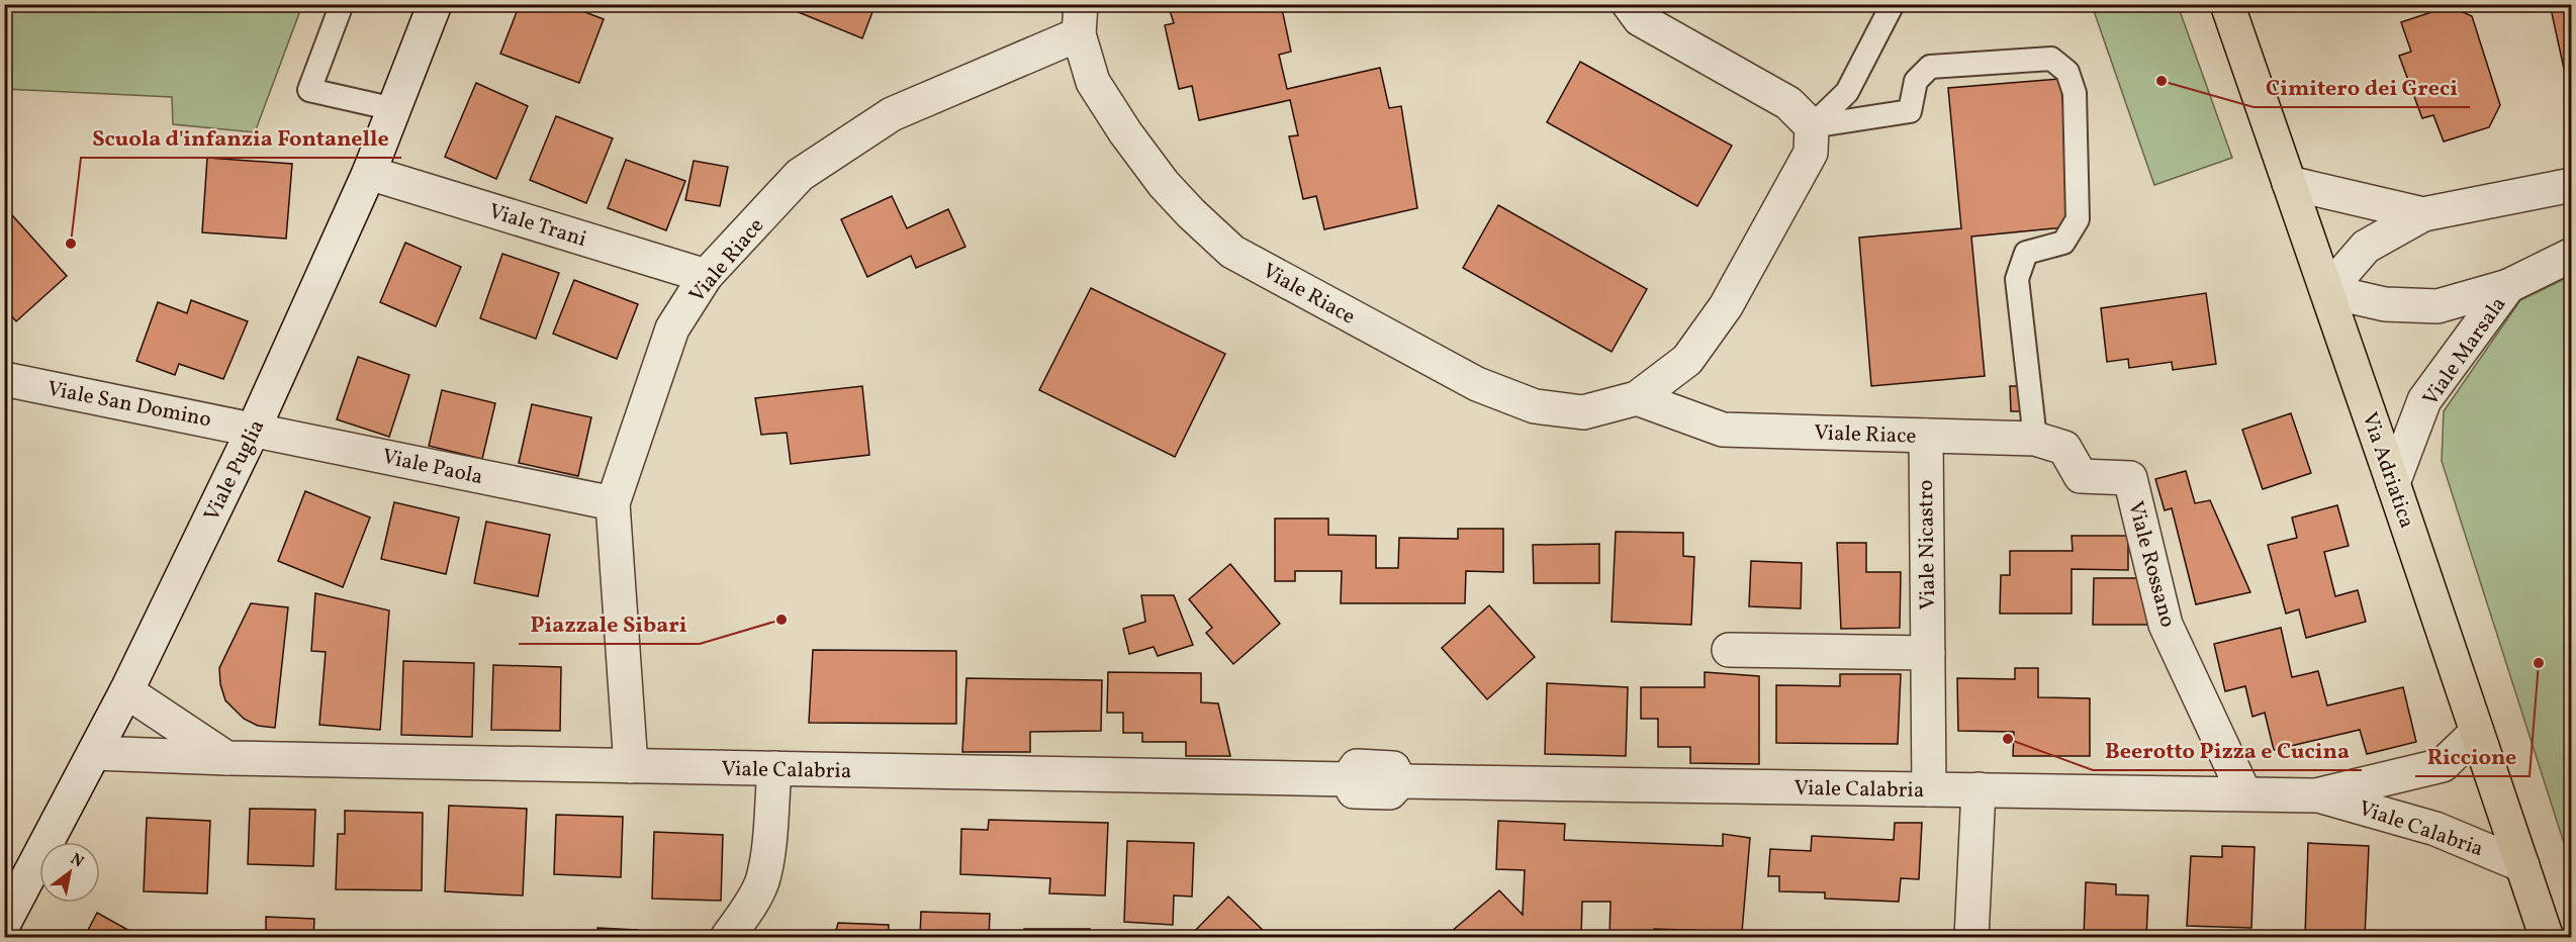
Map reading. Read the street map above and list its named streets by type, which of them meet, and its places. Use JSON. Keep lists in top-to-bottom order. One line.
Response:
{"streets":{"main road":["Via Adriatica"],"street":["Viale Trani","Viale Riace","Viale Marsala","Viale San Domino","Viale Paola","Viale Puglia","Viale Nicastro","Viale Rossano","Viale Calabria"]},"crossings":[["Viale Trani","Viale Riace"],["Viale Trani","Viale Puglia"],["Viale Riace","Viale Paola"],["Viale Riace","Viale Nicastro"],["Viale Riace","Viale Rossano"],["Viale Riace","Viale Calabria"],["Viale Marsala","Via Adriatica"],["Viale San Domino","Viale Paola"],["Viale San Domino","Viale Puglia"],["Viale Paola","Viale Puglia"],["Viale Puglia","Viale Calabria"],["Via Adriatica","Viale Calabria"],["Viale Nicastro","Viale Calabria"],["Viale Rossano","Viale Calabria"]],"places":["Cimitero dei Greci","Scuola d'infanzia Fontanelle","Piazzale Sibari","Riccione","Beerotto Pizza e Cucina"],"north":"top right"}
